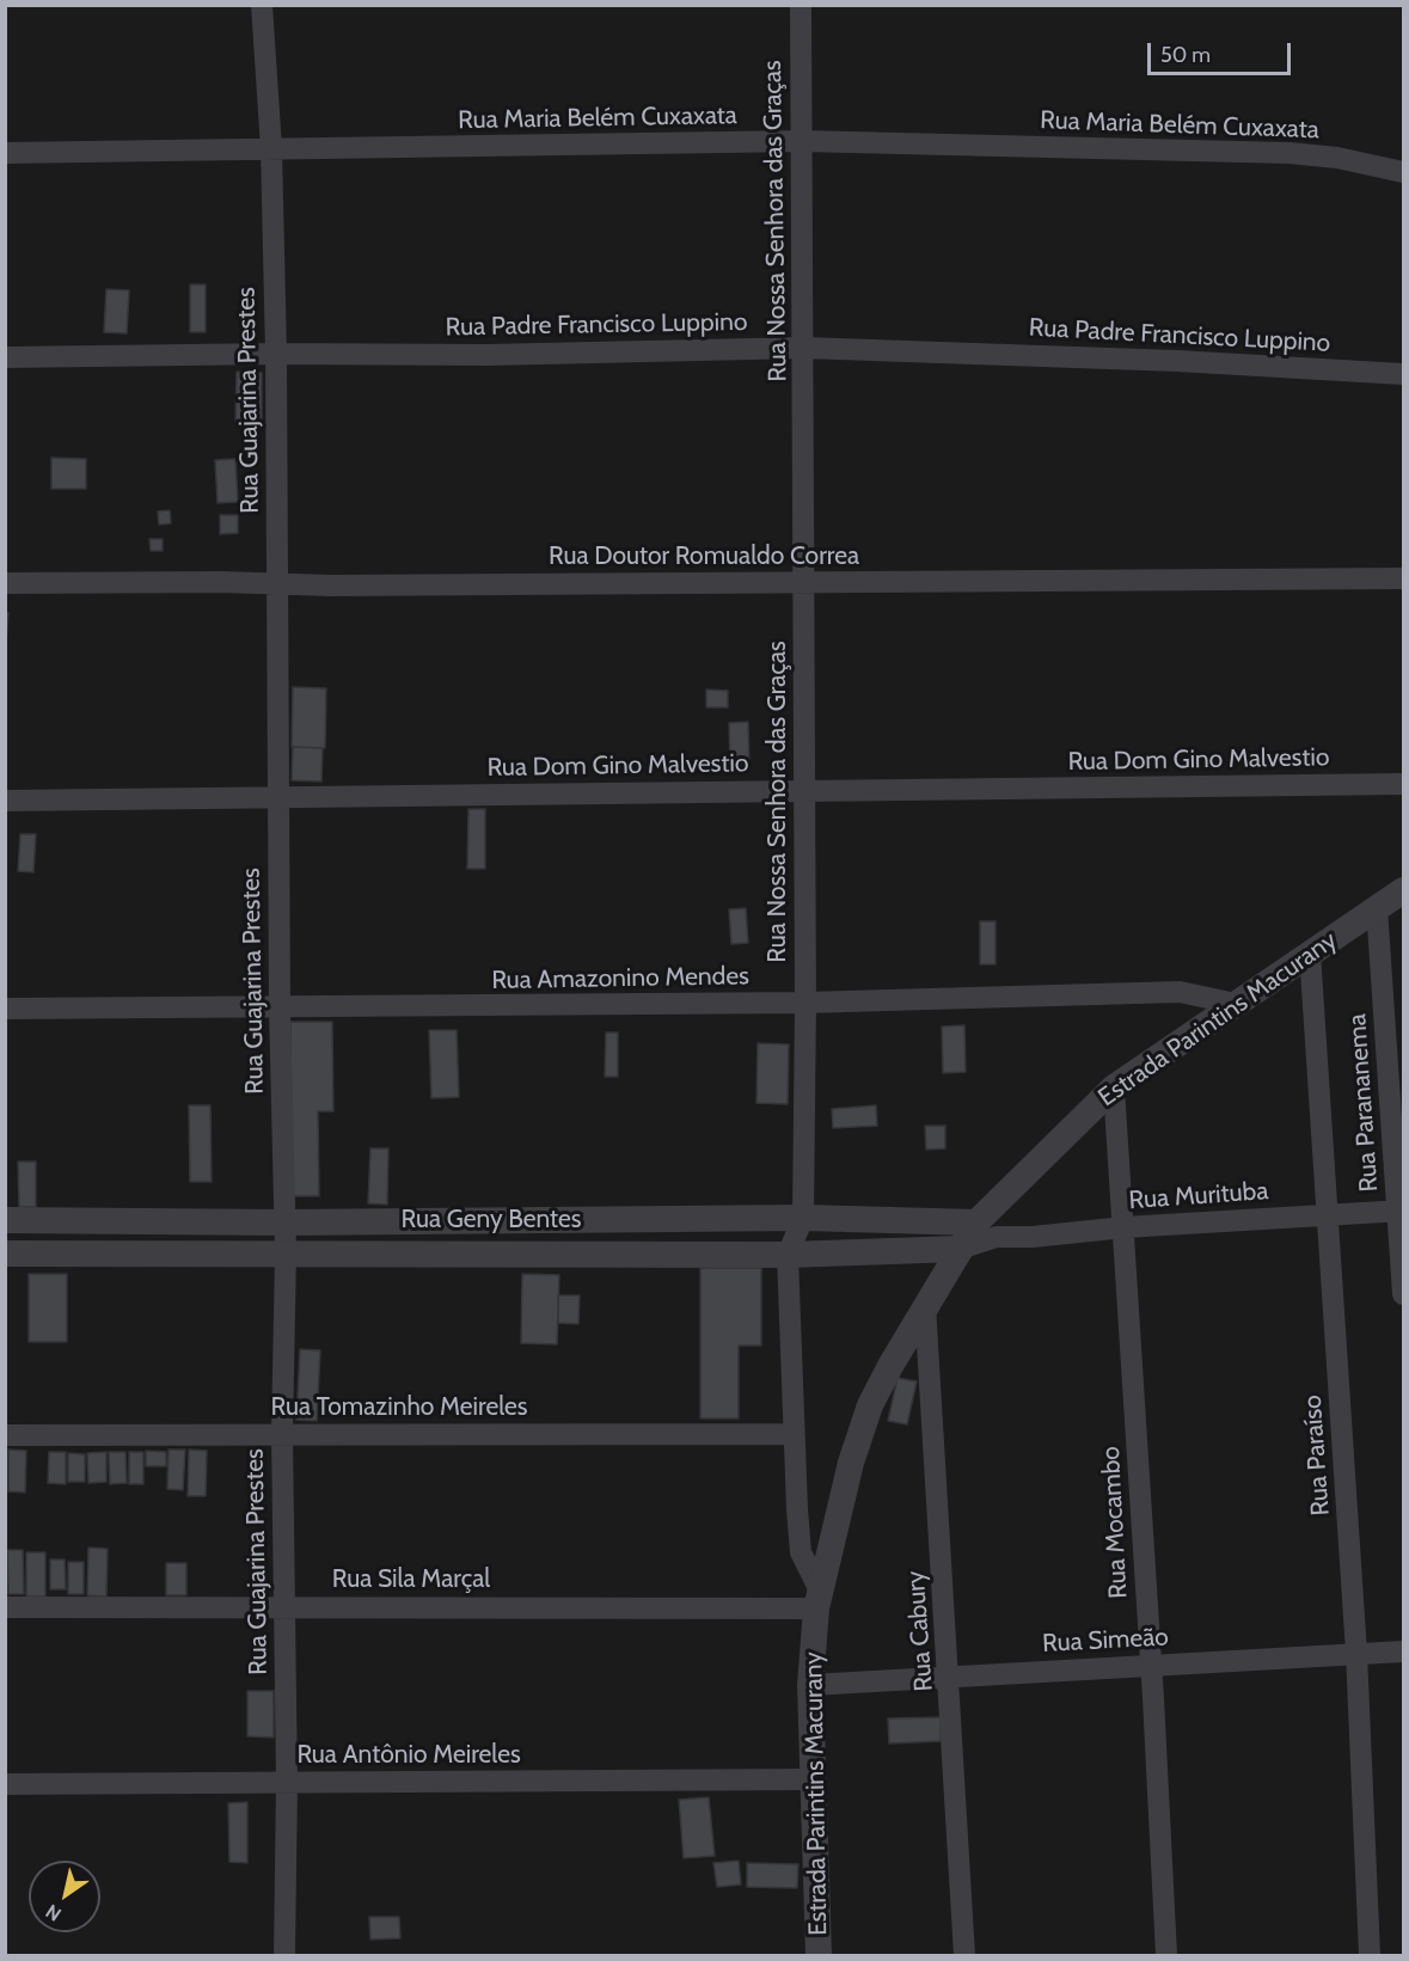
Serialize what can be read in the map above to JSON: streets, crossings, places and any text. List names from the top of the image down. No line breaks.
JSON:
{"streets":{"street":["Rua Maria Belém Cuxaxata","Rua Nossa Senhora das Graças","Rua Padre Francisco Luppino","Rua Guajarina Prestes","Rua Doutor Romualdo Correa","Rua Dom Gino Malvestio","Rua Amazonino Mendes","Estrada Parintins Macurany","Rua Parananema","Rua Murituba","Rua Geny Bentes","Rua Tomazinho Meireles","Rua Paraíso","Rua Mocambo","Rua Sila Marçal","Rua Cabury","Rua Simeão","Rua Antônio Meireles"]},"crossings":[["Rua Maria Belém Cuxaxata","Rua Nossa Senhora das Graças"],["Rua Maria Belém Cuxaxata","Rua Guajarina Prestes"],["Rua Nossa Senhora das Graças","Rua Padre Francisco Luppino"],["Rua Nossa Senhora das Graças","Rua Doutor Romualdo Correa"],["Rua Nossa Senhora das Graças","Rua Dom Gino Malvestio"],["Rua Nossa Senhora das Graças","Rua Amazonino Mendes"],["Rua Nossa Senhora das Graças","Estrada Parintins Macurany"],["Rua Nossa Senhora das Graças","Rua Geny Bentes"],["Rua Nossa Senhora das Graças","Rua Tomazinho Meireles"],["Rua Nossa Senhora das Graças","Rua Sila Marçal"],["Rua Padre Francisco Luppino","Rua Guajarina Prestes"],["Rua Guajarina Prestes","Rua Doutor Romualdo Correa"],["Rua Guajarina Prestes","Rua Dom Gino Malvestio"],["Rua Guajarina Prestes","Rua Amazonino Mendes"],["Rua Guajarina Prestes","Rua Geny Bentes"],["Rua Guajarina Prestes","Rua Tomazinho Meireles"],["Rua Guajarina Prestes","Rua Sila Marçal"],["Rua Guajarina Prestes","Rua Antônio Meireles"],["Rua Amazonino Mendes","Estrada Parintins Macurany"],["Estrada Parintins Macurany","Rua Parananema"],["Estrada Parintins Macurany","Rua Murituba"],["Estrada Parintins Macurany","Rua Geny Bentes"],["Estrada Parintins Macurany","Rua Paraíso"],["Estrada Parintins Macurany","Rua Mocambo"],["Estrada Parintins Macurany","Rua Sila Marçal"],["Estrada Parintins Macurany","Rua Cabury"],["Estrada Parintins Macurany","Rua Simeão"],["Estrada Parintins Macurany","Rua Antônio Meireles"],["Rua Parananema","Rua Murituba"],["Rua Murituba","Rua Geny Bentes"],["Rua Murituba","Rua Paraíso"],["Rua Murituba","Rua Mocambo"],["Rua Paraíso","Rua Simeão"],["Rua Mocambo","Rua Simeão"],["Rua Cabury","Rua Simeão"]],"scale_bar":"50 m","north":"bottom left"}
